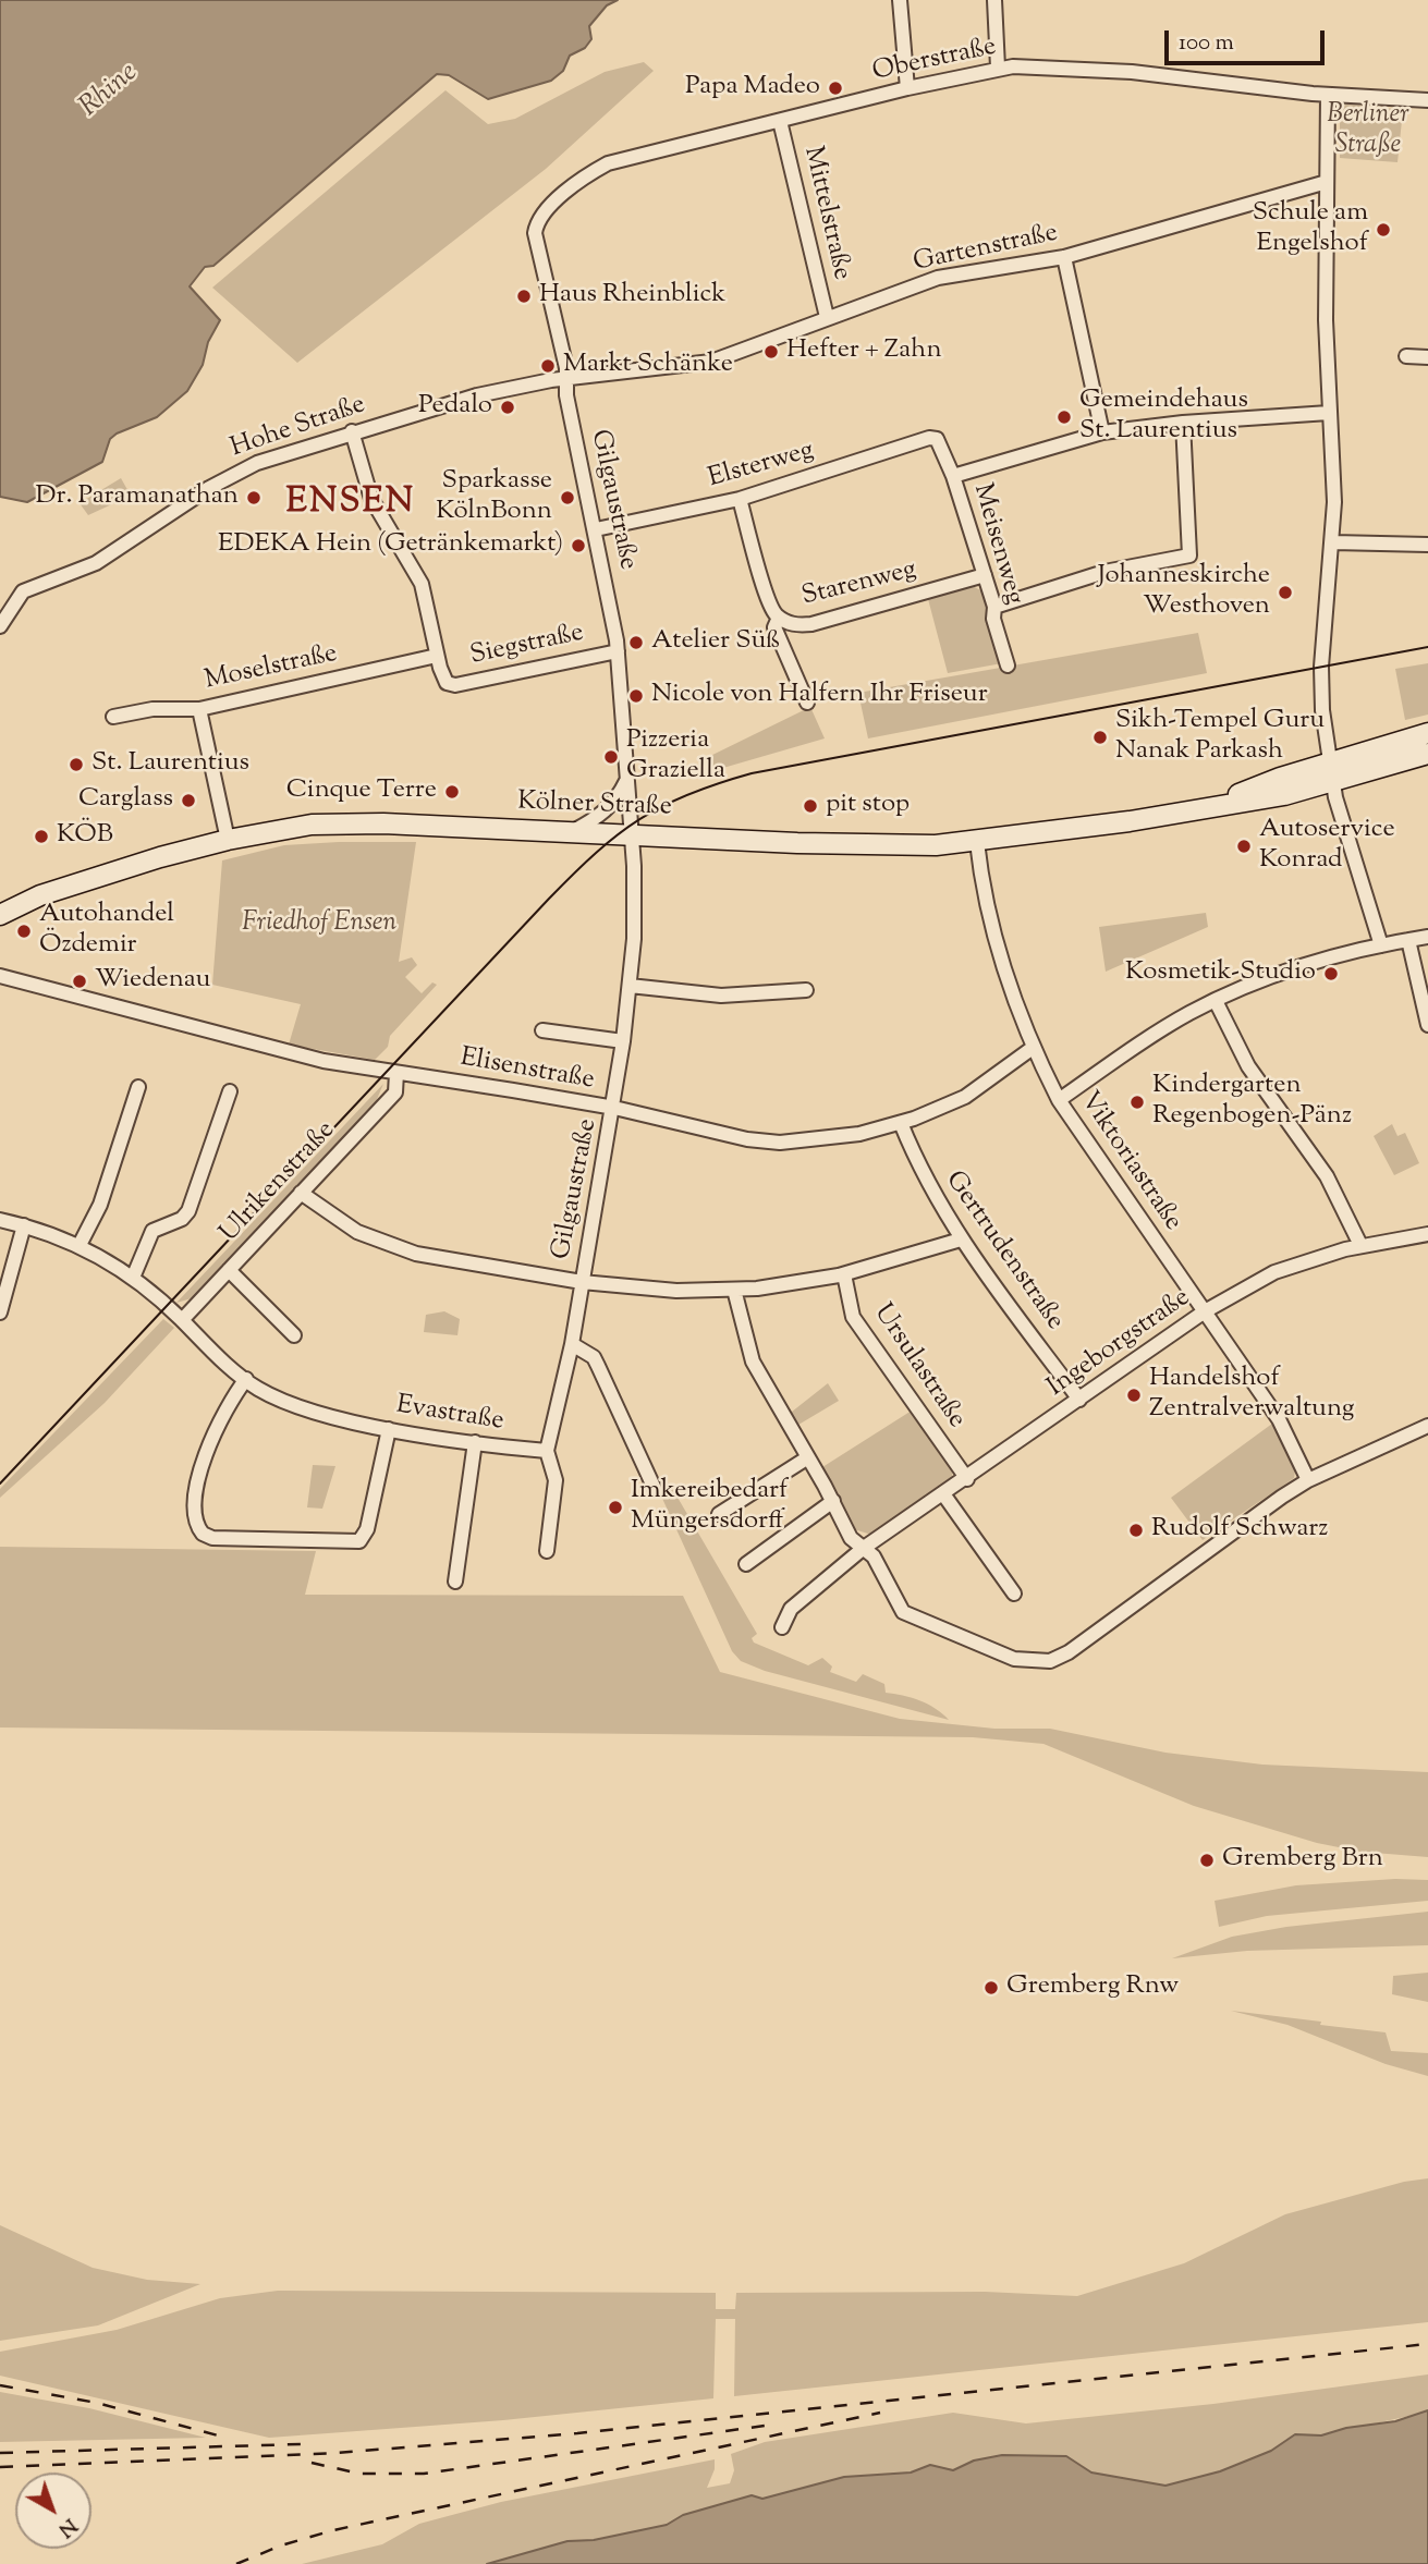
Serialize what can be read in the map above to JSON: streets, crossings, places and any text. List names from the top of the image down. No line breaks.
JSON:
{"streets":{"main road":["Kölner Straße"],"street":["Oberstraße","Mittelstraße","Gartenstraße","Hohe Straße","Elsterweg","Gilgaustraße","Meisenweg","Starenweg","Siegstraße","Moselstraße","Elisenstraße","Viktoriastraße","Ulrikenstraße","Gertrudenstraße","Ingeborgstraße","Ursulastraße","Evastraße"]},"crossings":[["Oberstraße","Mittelstraße"],["Oberstraße","Gilgaustraße"],["Mittelstraße","Gartenstraße"],["Gartenstraße","Hohe Straße"],["Gartenstraße","Gilgaustraße"],["Hohe Straße","Gilgaustraße"],["Elsterweg","Gilgaustraße"],["Elsterweg","Meisenweg"],["Elsterweg","Starenweg"],["Gilgaustraße","Siegstraße"],["Gilgaustraße","Kölner Straße"],["Gilgaustraße","Elisenstraße"],["Meisenweg","Starenweg"],["Siegstraße","Moselstraße"],["Kölner Straße","Viktoriastraße"],["Elisenstraße","Viktoriastraße"],["Elisenstraße","Ulrikenstraße"],["Elisenstraße","Gertrudenstraße"],["Viktoriastraße","Ingeborgstraße"],["Ulrikenstraße","Evastraße"],["Gertrudenstraße","Ingeborgstraße"],["Ingeborgstraße","Ursulastraße"]],"districts":["ENSEN"],"water":["Rhine"],"parks":["Berliner Straße","Friedhof Ensen"],"places":["Papa Madeo","Schule am Engelshof","Haus Rheinblick","Hefter + Zahn","Markt Schänke","Pedalo","Gemeindehaus St. Laurentius","Dr. Paramanathan","Sparkasse KölnBonn","EDEKA Hein (Getränkemarkt)","Johanneskirche Westhoven","Atelier Süß","Nicole von Halfern Ihr Friseur","Sikh-Tempel Guru Nanak Parkash","Pizzeria Graziella","St. Laurentius","Cinque Terre","Carglass","pit stop","KÖB","Autoservice Konrad","Autohandel Özdemir","Kosmetik-Studio","Wiedenau","Kindergarten Regenbogen-Pänz","Handelshof Zentralverwaltung","Imkereibedarf Müngersdorff","Rudolf Schwarz","Gremberg Brn","Gremberg Rnw"],"scale_bar":"100 m","north":"bottom right"}
